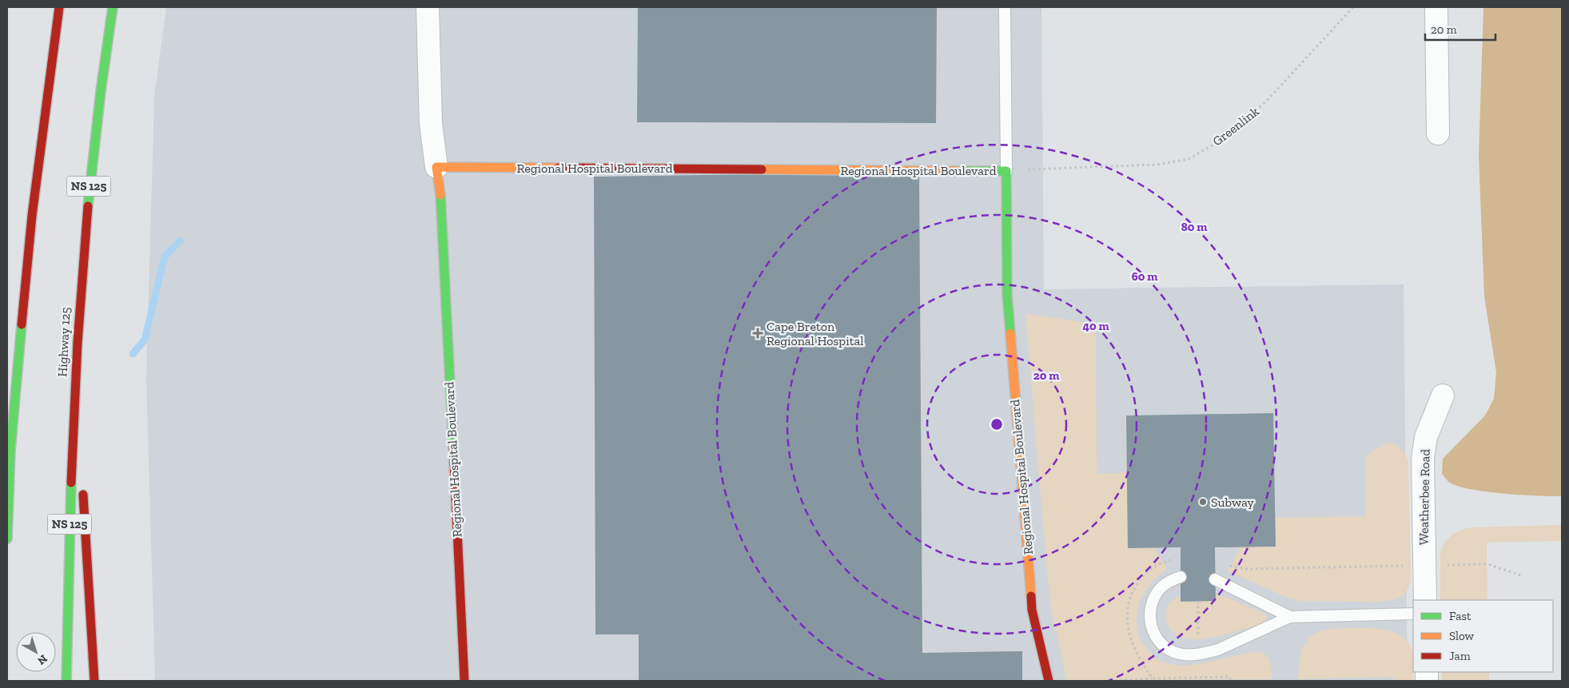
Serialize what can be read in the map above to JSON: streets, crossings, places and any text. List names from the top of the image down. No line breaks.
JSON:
{"streets":{"main road":["Regional Hospital Boulevard","NS 125","Highway 125"],"street":["Weatherbee Road"],"path":["Greenlink"]},"crossings":[["Greenlink","Regional Hospital Boulevard"]],"places":{"health":["Cape Breton Regional Hospital"],"other":["Subway"]},"legend":["Fast","Slow","Jam"],"scale_bar":"20 m","north":"bottom right","rings":["80 m","60 m","40 m","20 m"]}
